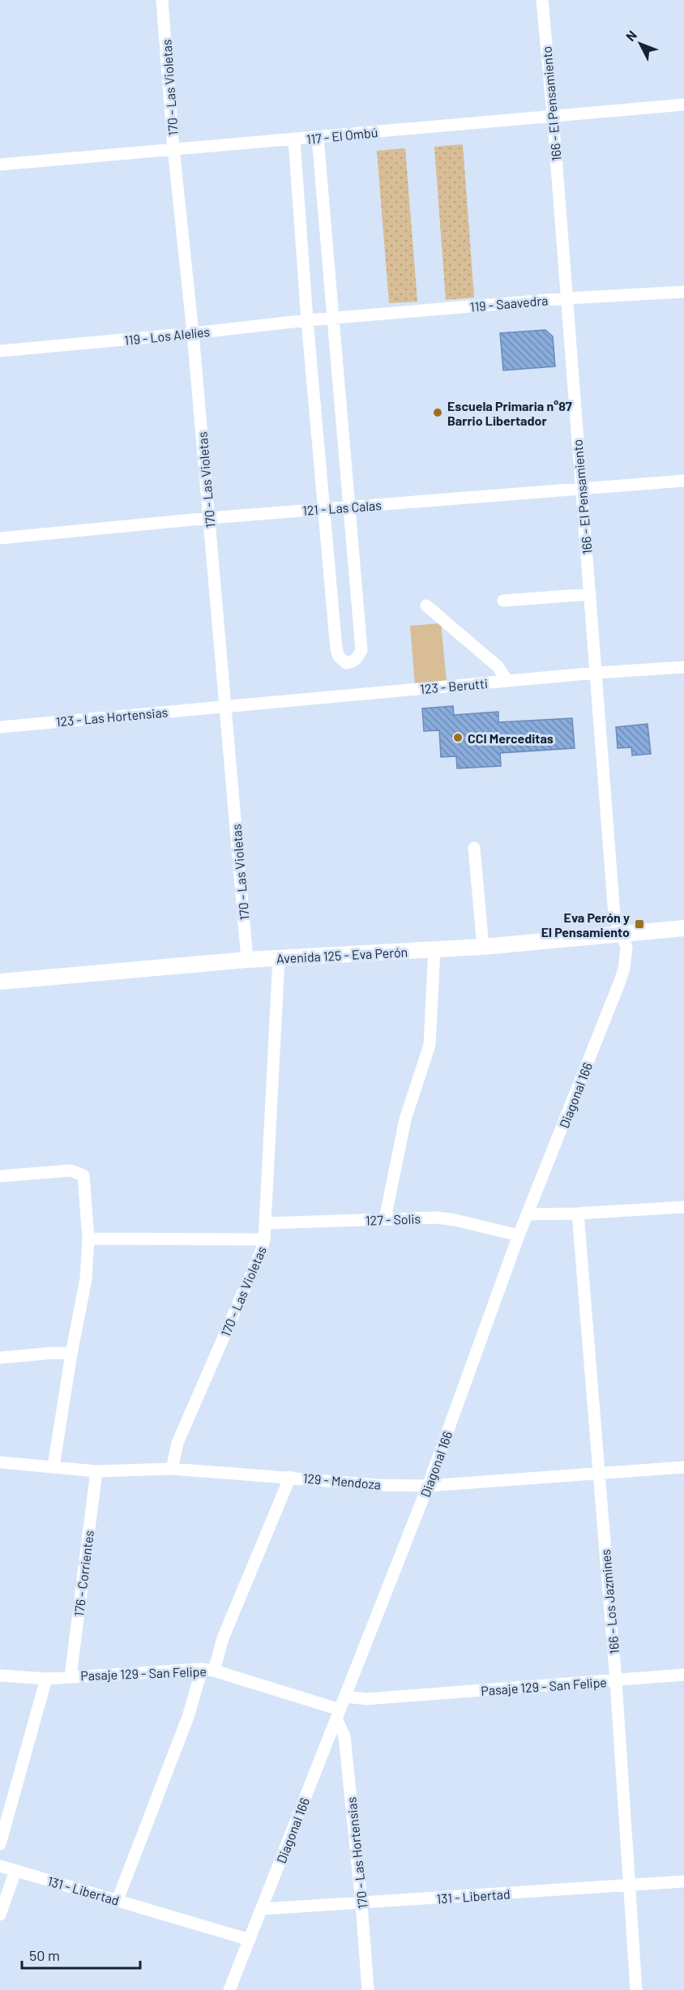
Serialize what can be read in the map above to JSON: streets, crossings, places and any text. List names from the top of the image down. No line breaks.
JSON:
{"streets":{"street":["170 - Las Violetas","166 - El Pensamiento","117 - El Ombú","119 - Saavedra","119 - Los Alelíes","121 - Las Calas","123 - Berutti","123 - Las Hortensias","Avenida 125 - Eva Perón","Diagonal 166","127 - Solis","129 - Mendoza","176 - Corrientes","166 - Los Jazmines","Pasaje 129 - San Felipe","170 - Las Hortensias","131 - Libertad"]},"crossings":[["170 - Las Violetas","117 - El Ombú"],["170 - Las Violetas","119 - Los Alelíes"],["170 - Las Violetas","121 - Las Calas"],["170 - Las Violetas","123 - Berutti"],["170 - Las Violetas","123 - Las Hortensias"],["170 - Las Violetas","Avenida 125 - Eva Perón"],["170 - Las Violetas","127 - Solis"],["170 - Las Violetas","129 - Mendoza"],["166 - El Pensamiento","117 - El Ombú"],["166 - El Pensamiento","119 - Saavedra"],["166 - El Pensamiento","121 - Las Calas"],["166 - El Pensamiento","123 - Berutti"],["166 - El Pensamiento","Avenida 125 - Eva Perón"],["166 - El Pensamiento","Diagonal 166"],["119 - Saavedra","119 - Los Alelíes"],["123 - Berutti","123 - Las Hortensias"],["Avenida 125 - Eva Perón","Diagonal 166"],["Diagonal 166","127 - Solis"],["Diagonal 166","129 - Mendoza"],["Diagonal 166","Pasaje 129 - San Felipe"],["Diagonal 166","170 - Las Hortensias"],["Diagonal 166","131 - Libertad"],["129 - Mendoza","176 - Corrientes"],["129 - Mendoza","166 - Los Jazmines"],["176 - Corrientes","Pasaje 129 - San Felipe"],["166 - Los Jazmines","Pasaje 129 - San Felipe"],["166 - Los Jazmines","131 - Libertad"],["Pasaje 129 - San Felipe","170 - Las Hortensias"],["170 - Las Hortensias","131 - Libertad"]],"places":{"other":["Escuela Primaria n°87 Barrio Libertador","CCI Merceditas"],"transit":["Eva Perón y El Pensamiento"]},"scale_bar":"50 m","north":"top left"}
